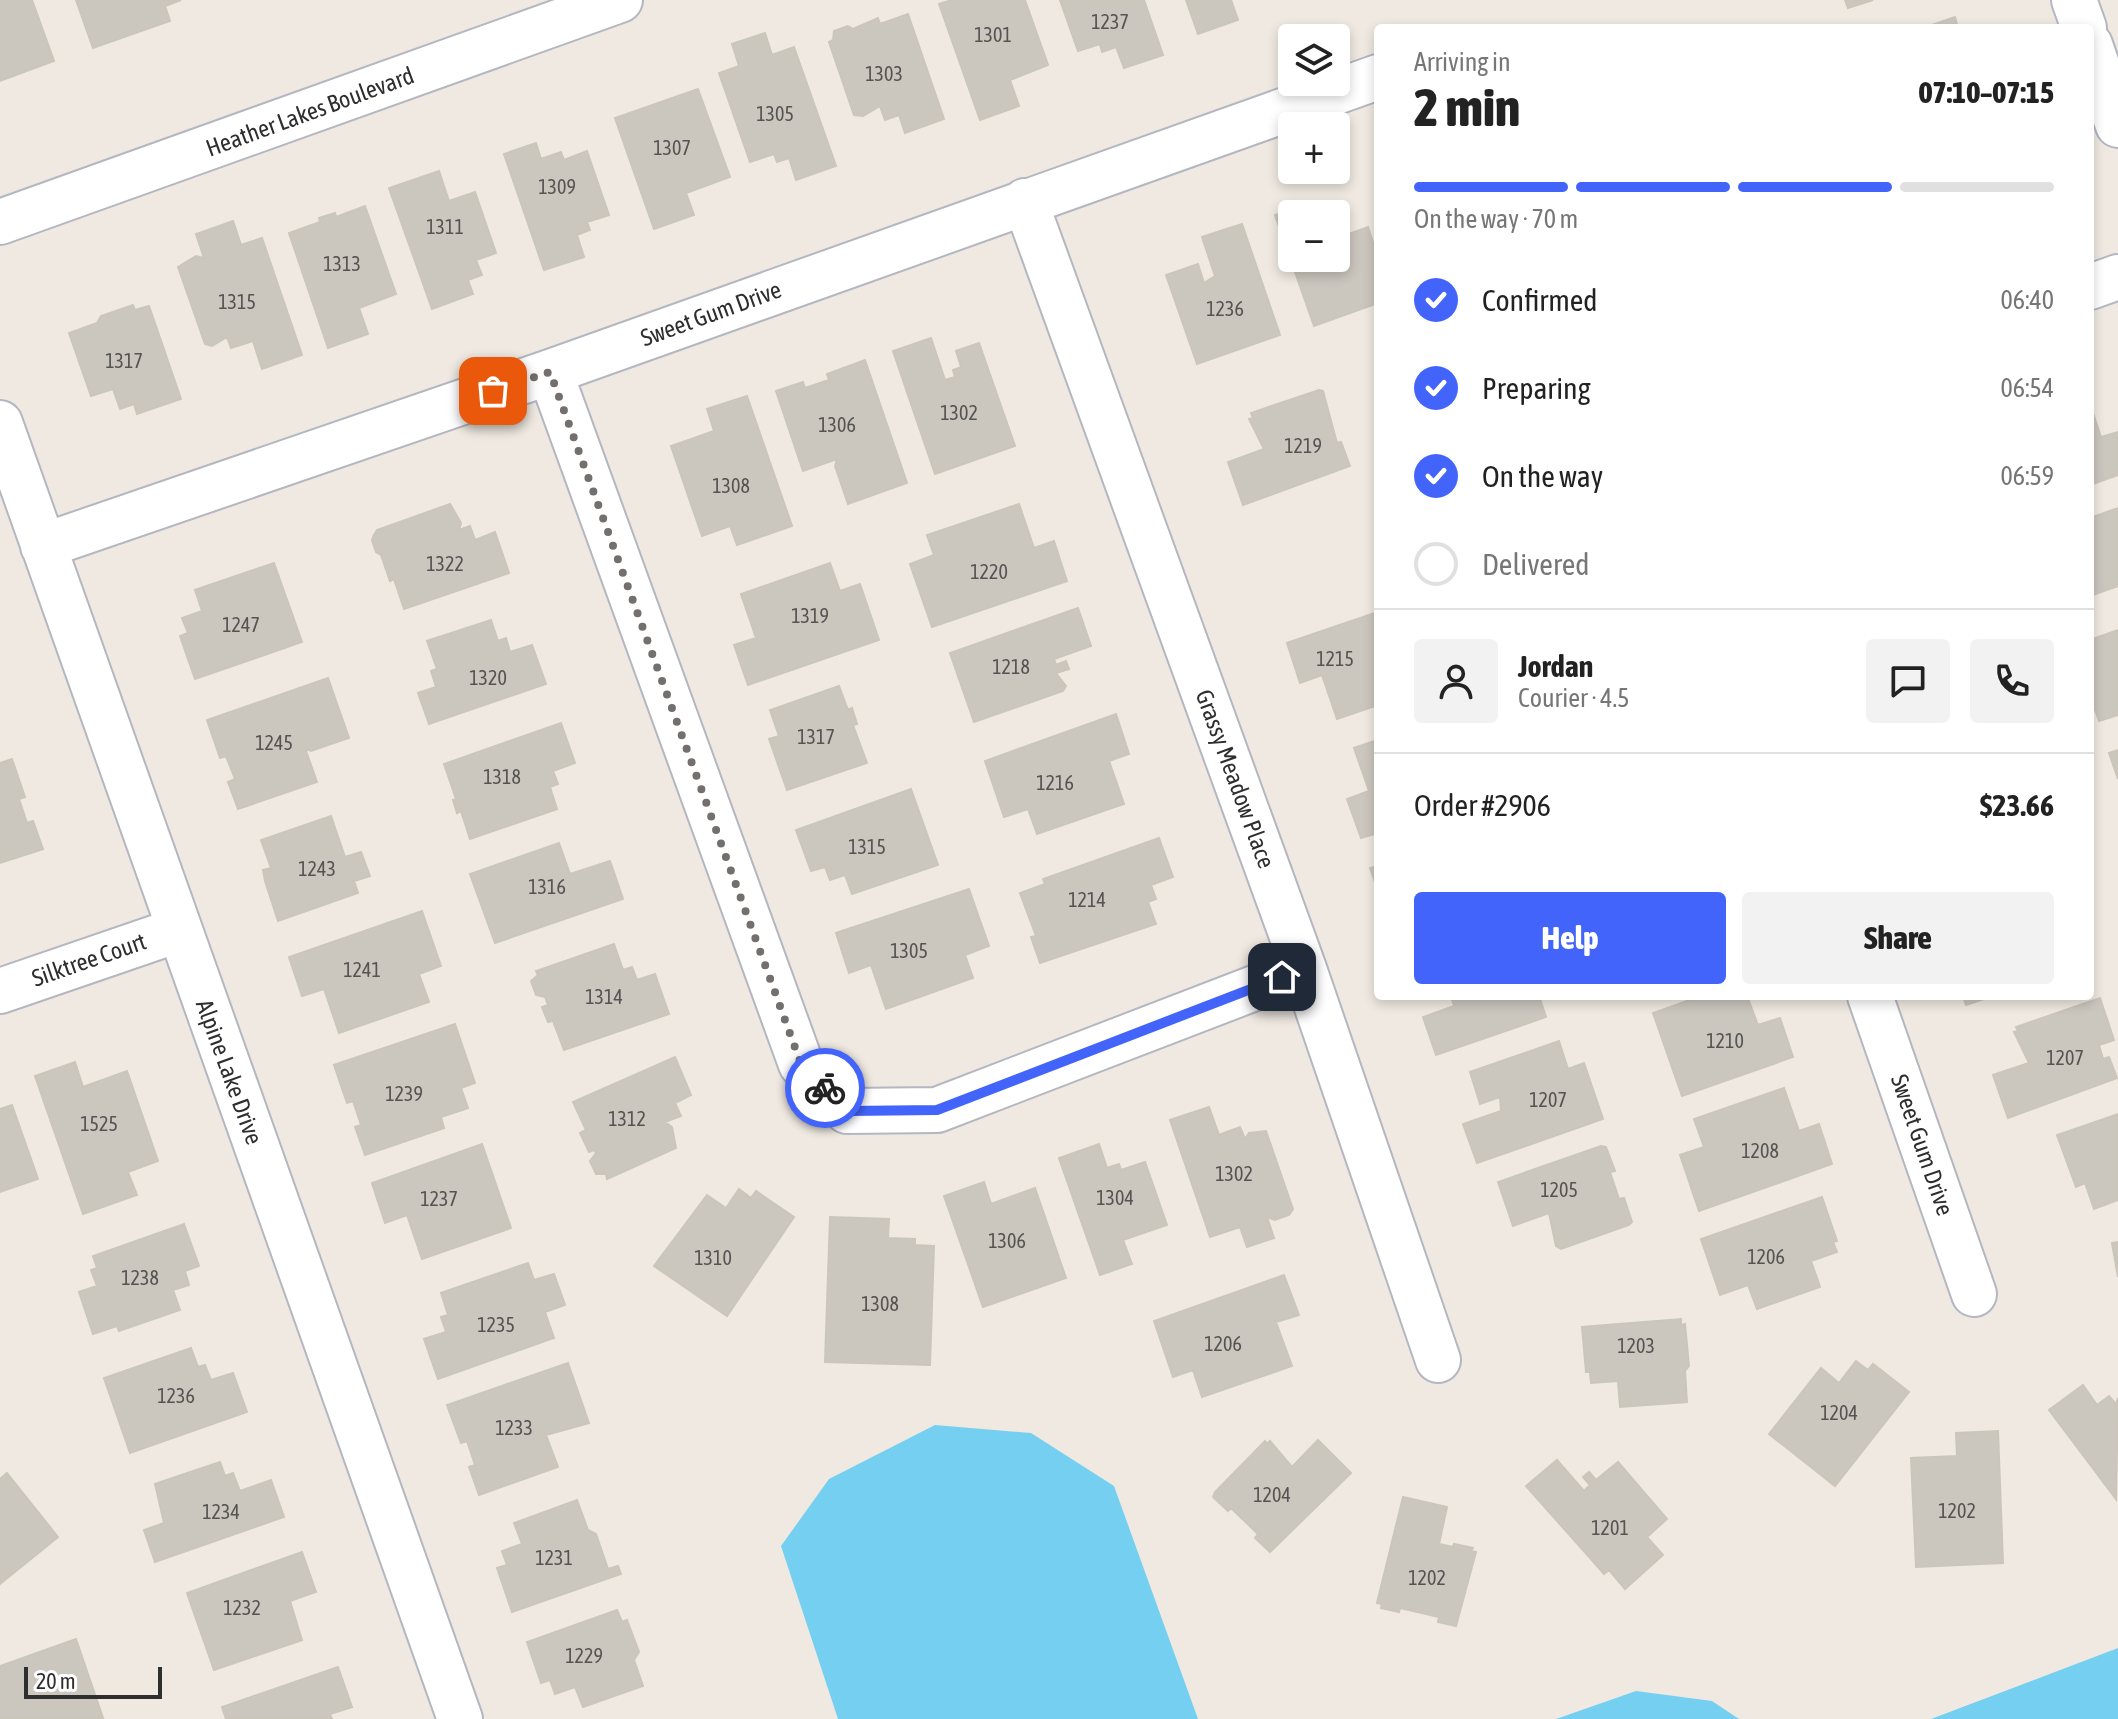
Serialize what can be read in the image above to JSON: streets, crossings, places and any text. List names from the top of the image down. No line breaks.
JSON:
{"streets":{"street":["Heather Lakes Boulevard","Sweet Gum Drive","Grassy Meadow Place","Silktree Court","Alpine Lake Drive"]},"crossings":[["Sweet Gum Drive","Grassy Meadow Place"],["Sweet Gum Drive","Alpine Lake Drive"],["Silktree Court","Alpine Lake Drive"]],"house_numbers":["1237","1301","1303","1305","1307","1309","1311","1313","1315","1236","1317","1302","1306","1219","1308","1322","1220","1319","1247","1215","1218","1320","1317","1245","1318","1216","1315","1243","1316","1214","1305","1241","1314","1210","1207","1239","1207","1312","1525","1208","1302","1205","1304","1237","1306","1206","1310","1238","1308","1235","1206","1203","1236","1204","1233","1204","1202","1234","1201","1231","1202","1232","1229"],"scale_bar":"20 m","page":{"map_buttons":["+","−"],"heading":["2 min","Arriving in","07:10–07:15"],"panel":["Jordan","Courier · 4.5","Order #2906","$23.66"],"bar":"On the way · 70 m","list":[["Confirmed","06:40"],["Preparing","06:54"],["On the way","06:59"],"Delivered"],"buttons":["Help","Share"],"scale":"20 m"}}
